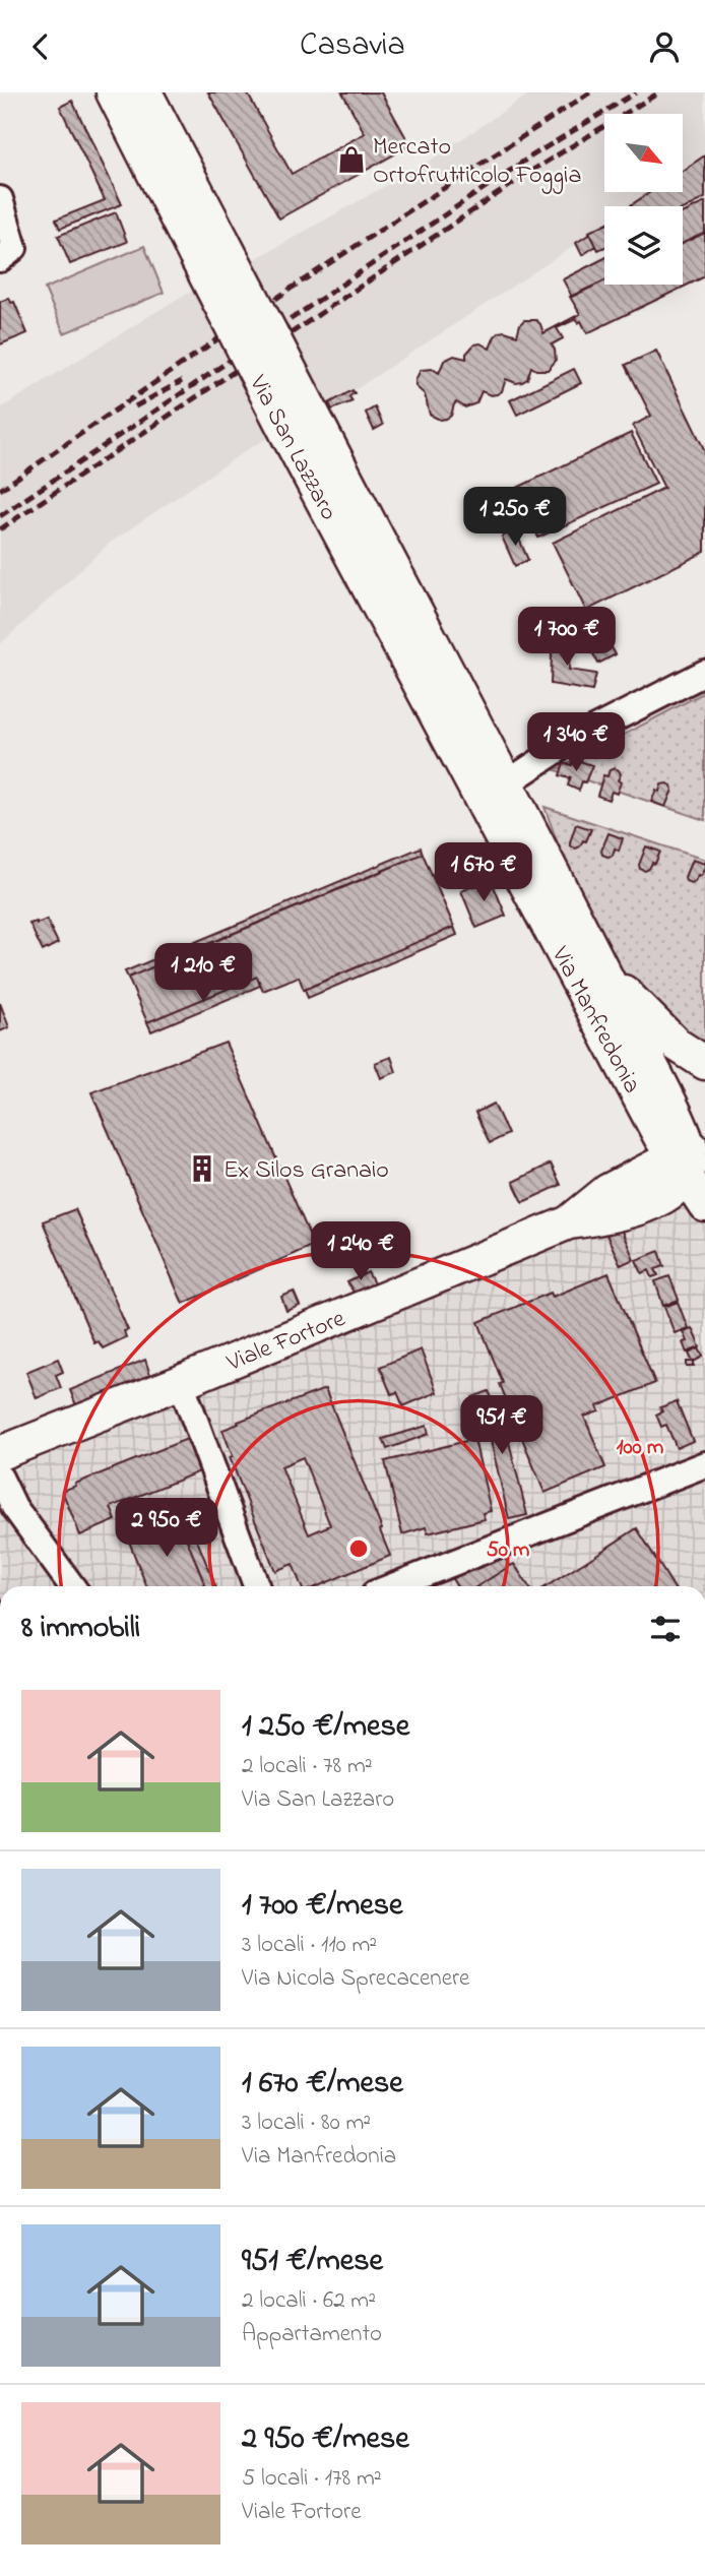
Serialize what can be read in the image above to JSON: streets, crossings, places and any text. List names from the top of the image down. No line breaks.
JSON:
{"streets":{"main road":["Via San Lazzaro","Via Manfredonia","Viale Fortore"]},"crossings":[["Via San Lazzaro","Via Manfredonia"],["Via Manfredonia","Viale Fortore"]],"places":{"shop":["Mercato Ortofrutticolo Foggia"],"building":["Ex Silos Granaio"]},"north":"bottom right","page":{"header":"Casavia","price":["1 250 €","1 700 €","1 340 €","1 670 €","1 210 €","1 240 €","951 €","2 950 €"],"heading":"8 immobili","list":[{"name":"1 250 €/mese","note":"2 locali · 78 m² · Via San Lazzaro"},{"name":"1 700 €/mese","note":"3 locali · 110 m² · Via Nicola Sprecacenere"},{"name":"1 670 €/mese","note":"3 locali · 80 m² · Via Manfredonia"},{"name":"951 €/mese","note":"2 locali · 62 m² · Appartamento"},{"name":"2 950 €/mese","note":"5 locali · 178 m² · Viale Fortore"}]},"rings":["100 m","50 m"]}
